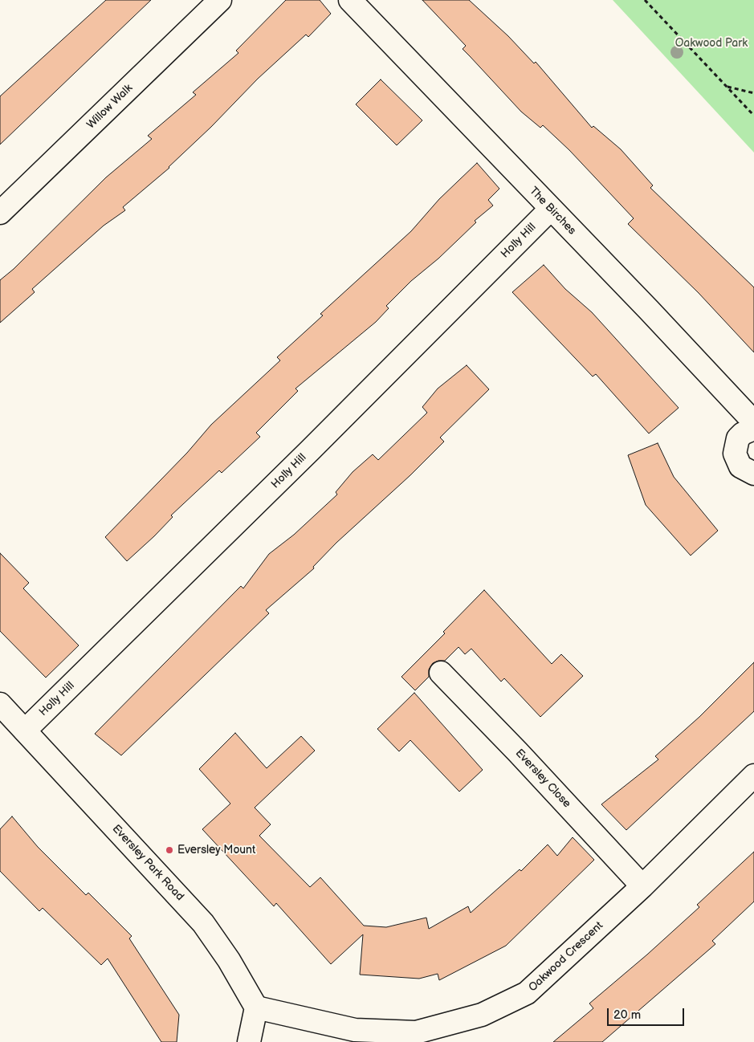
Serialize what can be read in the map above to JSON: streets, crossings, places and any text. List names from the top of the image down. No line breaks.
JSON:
{"streets":{"street":["Willow Walk","The Birches","Holly Hill","Eversley Close","Eversley Park Road","Oakwood Crescent"]},"crossings":[["The Birches","Holly Hill"],["Holly Hill","Eversley Park Road"],["Eversley Close","Oakwood Crescent"],["Eversley Park Road","Oakwood Crescent"]],"parks":["Oakwood Park"],"places":["Eversley Mount"],"scale_bar":"20 m"}
